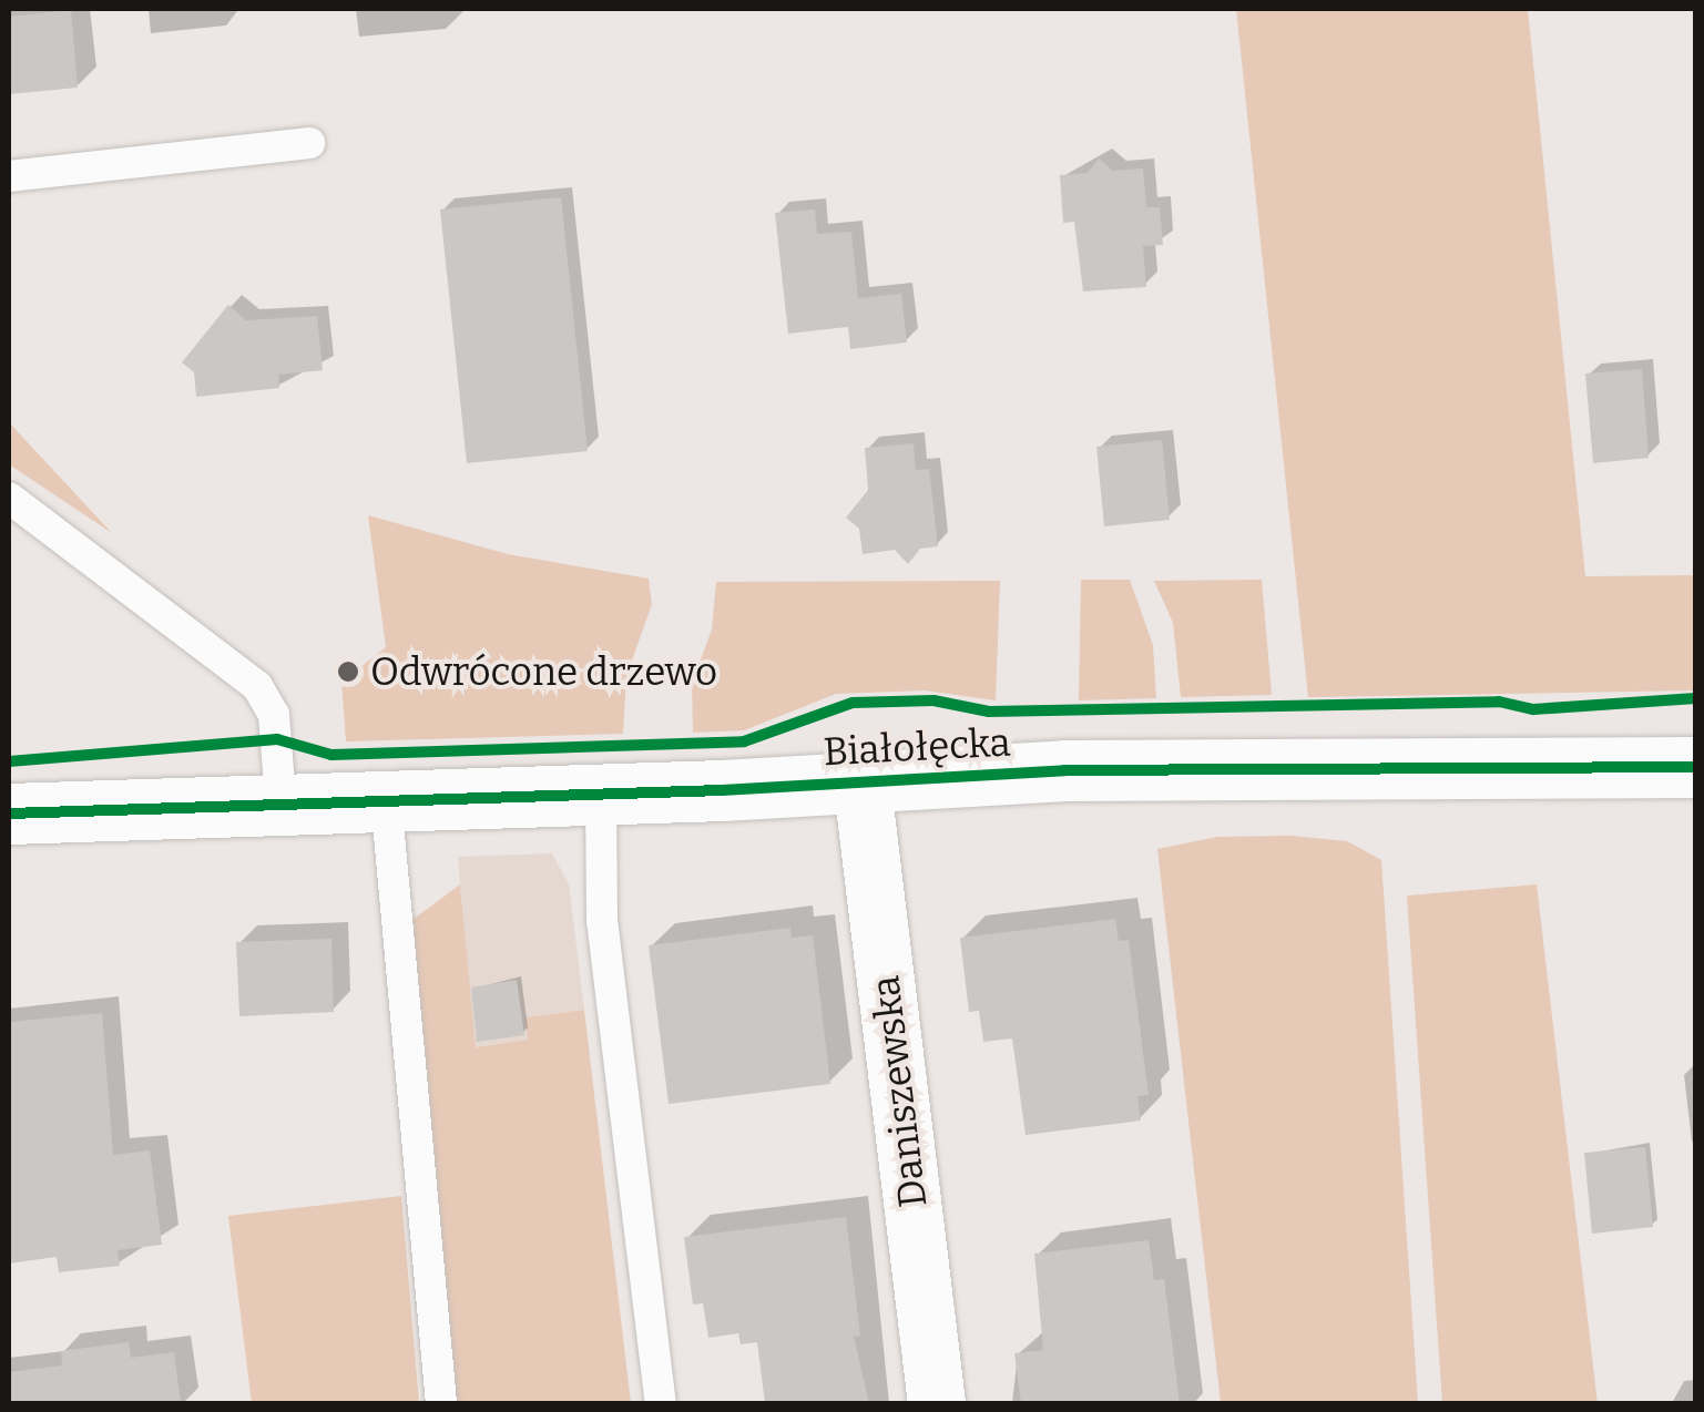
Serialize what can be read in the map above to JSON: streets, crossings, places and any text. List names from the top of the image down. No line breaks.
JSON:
{"streets":{"street":["Białołęcka","Daniszewska"]},"crossings":[["Białołęcka","Daniszewska"]],"places":["Odwrócone drzewo"]}
